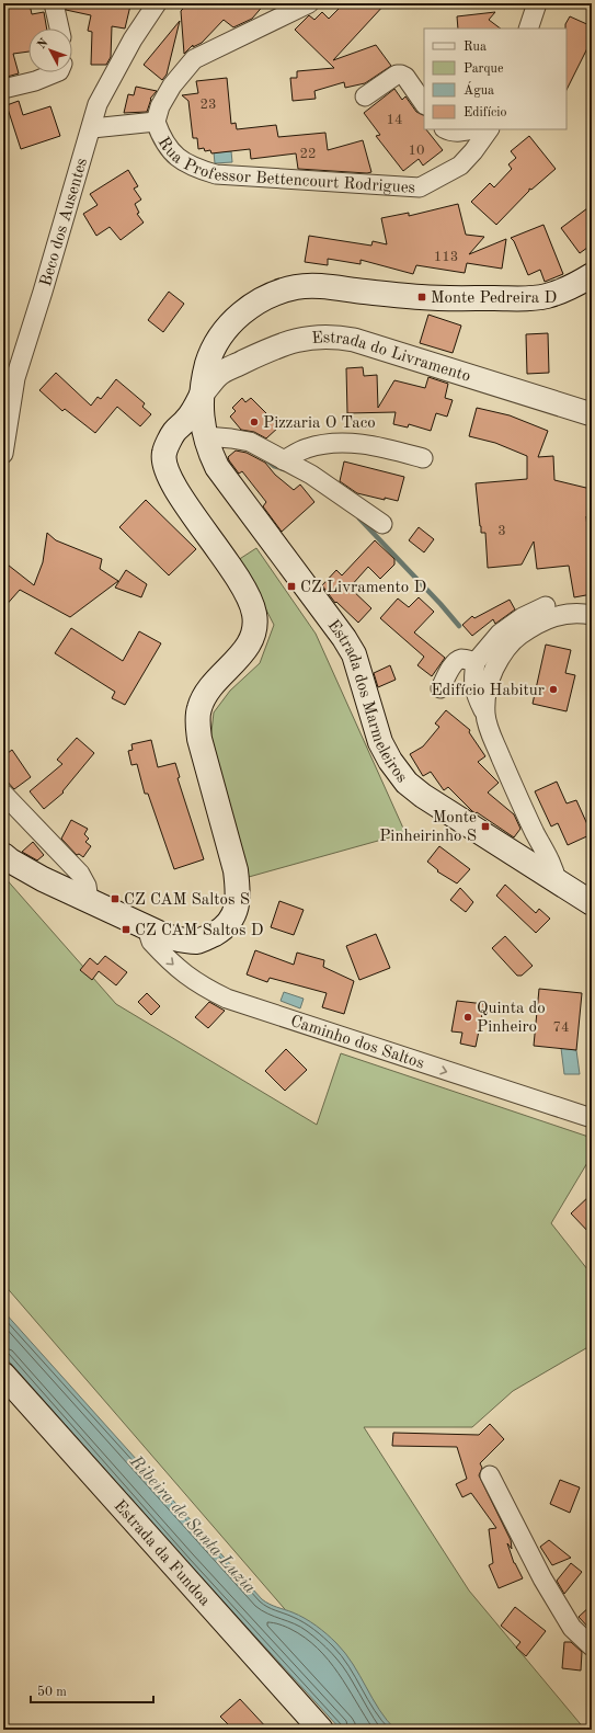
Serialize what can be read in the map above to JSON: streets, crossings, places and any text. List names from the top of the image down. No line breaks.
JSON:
{"streets":{"main road":["Estrada dos Marmeleiros","Estrada da Fundoa"],"street":["Rua Professor Bettencourt Rodrigues","Beco dos Ausentes","Estrada do Livramento","Caminho dos Saltos"]},"crossings":[["Estrada do Livramento","Estrada dos Marmeleiros"]],"one_way":["Caminho dos Saltos"],"water":["Ribeira de Santa Luzia"],"places":{"transit":["Monte Pedreira D","CZ Livramento D","Monte Pinheirinho S","CZ CAM Saltos S","CZ CAM Saltos D"],"other":["Pizzaria O Taco","Edifício Habitur","Quinta do Pinheiro"]},"house_numbers":["23","14","10","22","113","3","74"],"legend":["Rua","Parque","Água","Edifício"],"scale_bar":"50 m","north":"top left"}
